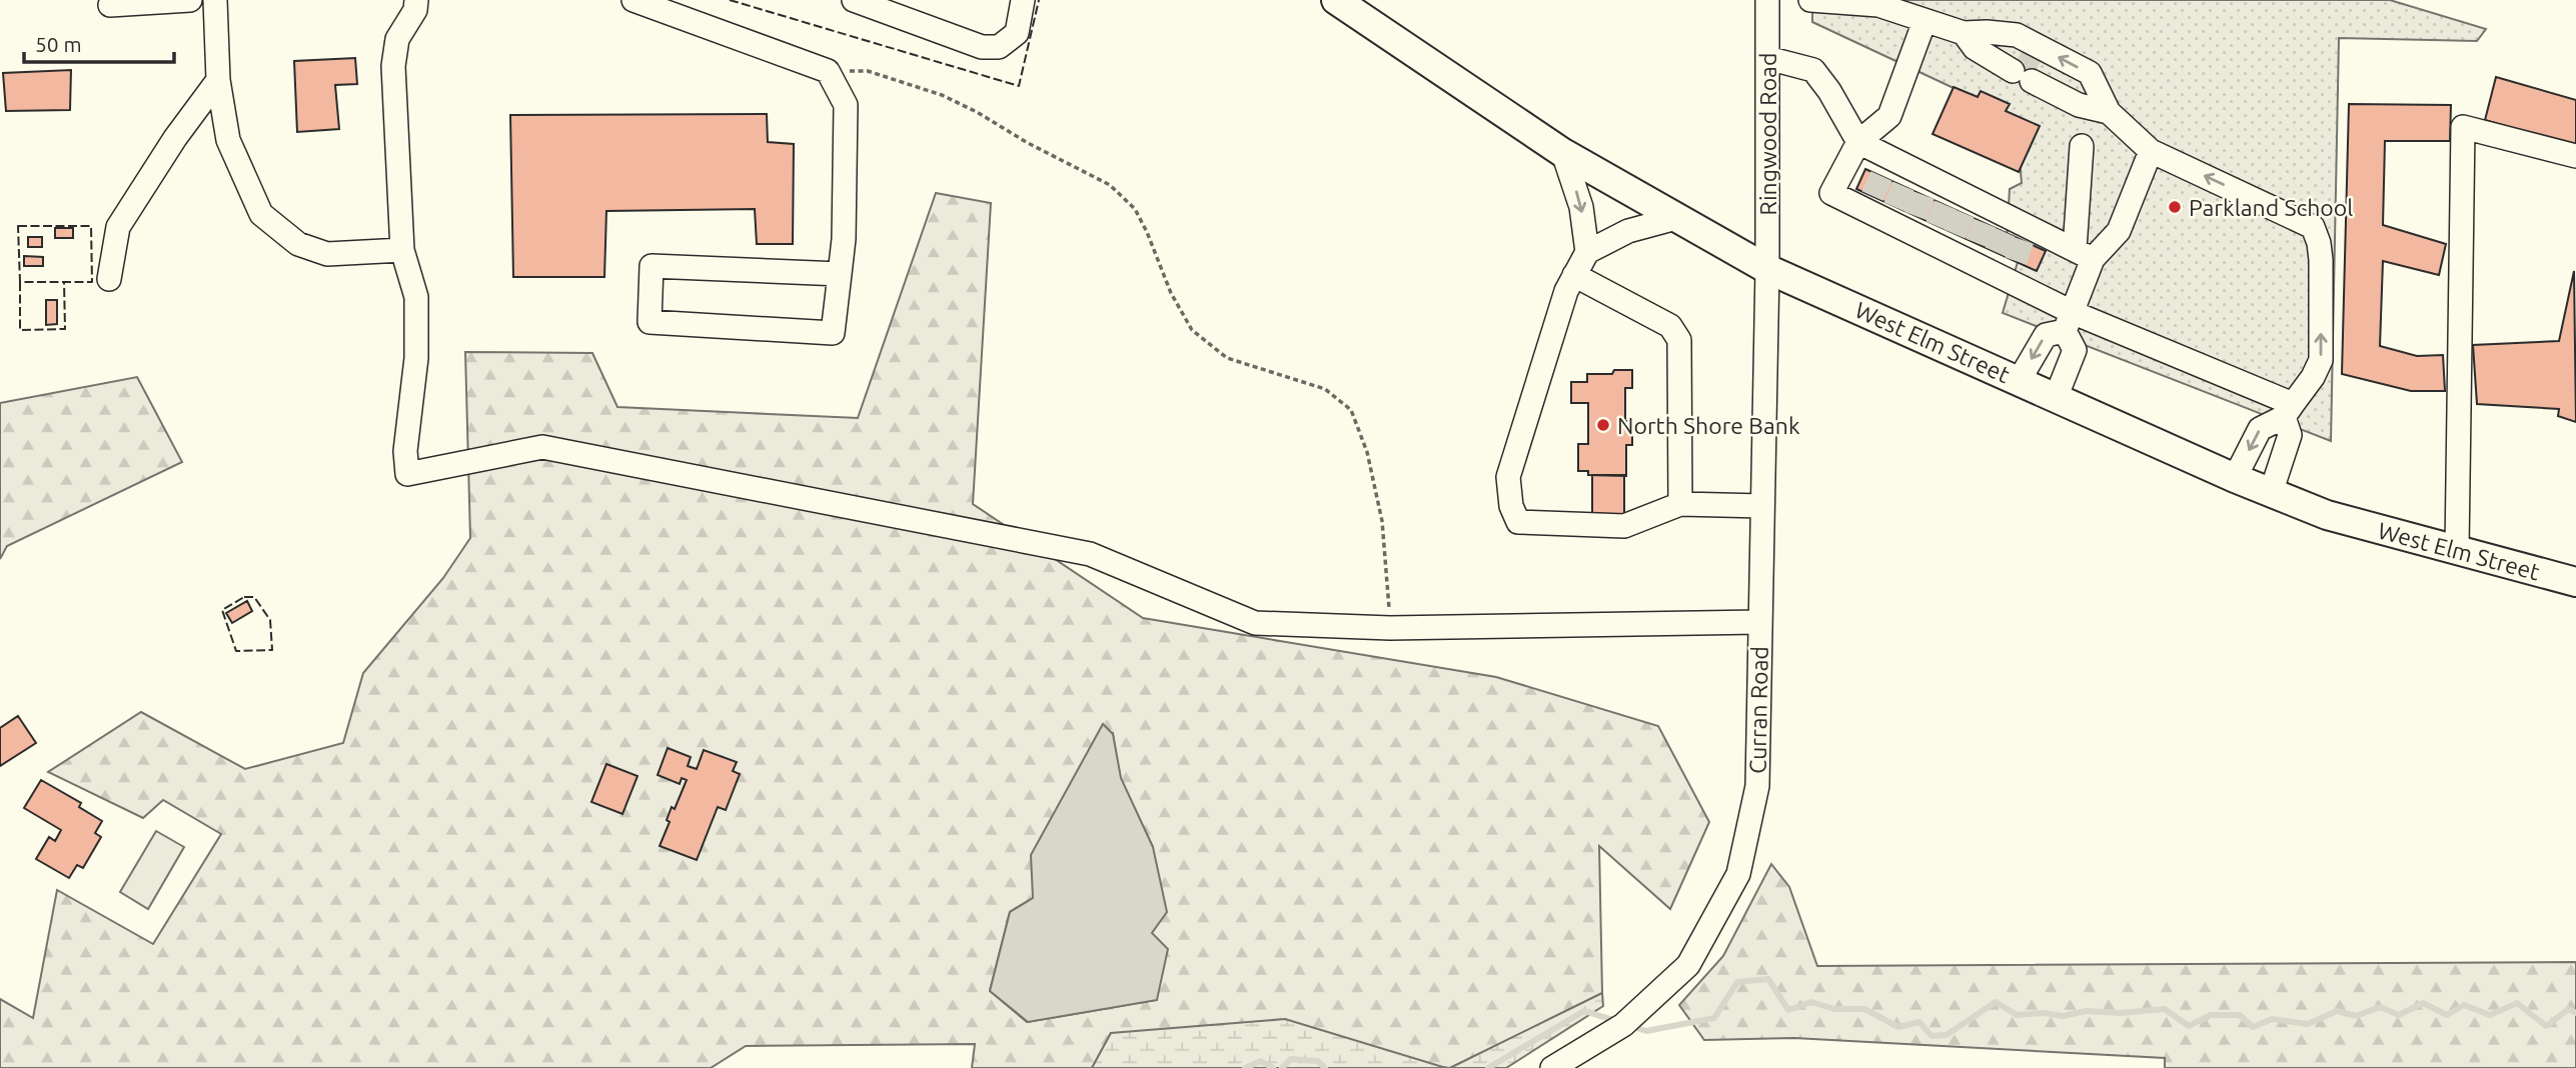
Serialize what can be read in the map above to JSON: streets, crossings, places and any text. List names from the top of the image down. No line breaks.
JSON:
{"streets":{"main road":["West Elm Street"],"street":["Ringwood Road","Curran Road"]},"crossings":[["Ringwood Road","West Elm Street"],["Ringwood Road","Curran Road"],["West Elm Street","Curran Road"]],"places":["Parkland School","North Shore Bank"],"scale_bar":"50 m"}
